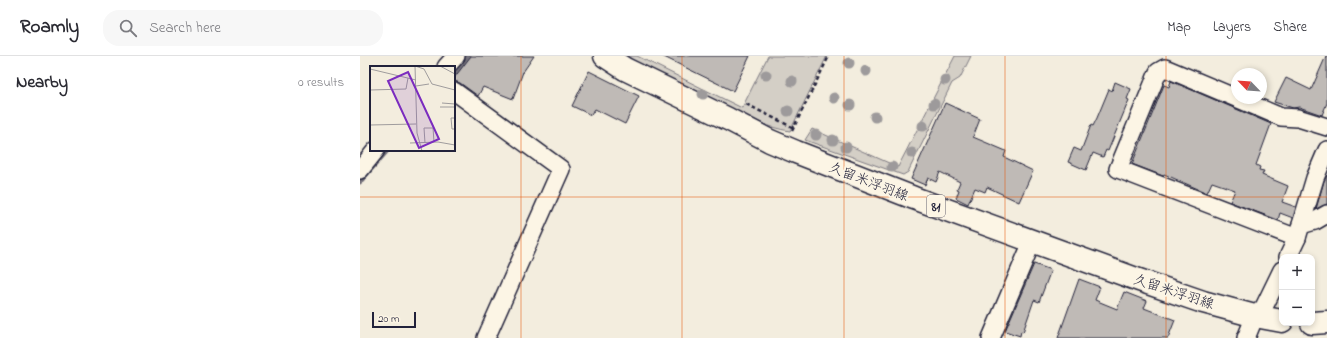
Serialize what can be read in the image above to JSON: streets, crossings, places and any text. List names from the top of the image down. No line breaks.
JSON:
{"streets":{"main road":["久留米浮羽線","81"]},"scale_bar":"20 m","north":"top left","page":{"header":"Roamly","search":"Search here","nav":["Map","Layers","Share"],"heading":["Nearby","0 results"],"map_buttons":["+","−"],"scale":"20 m"}}
